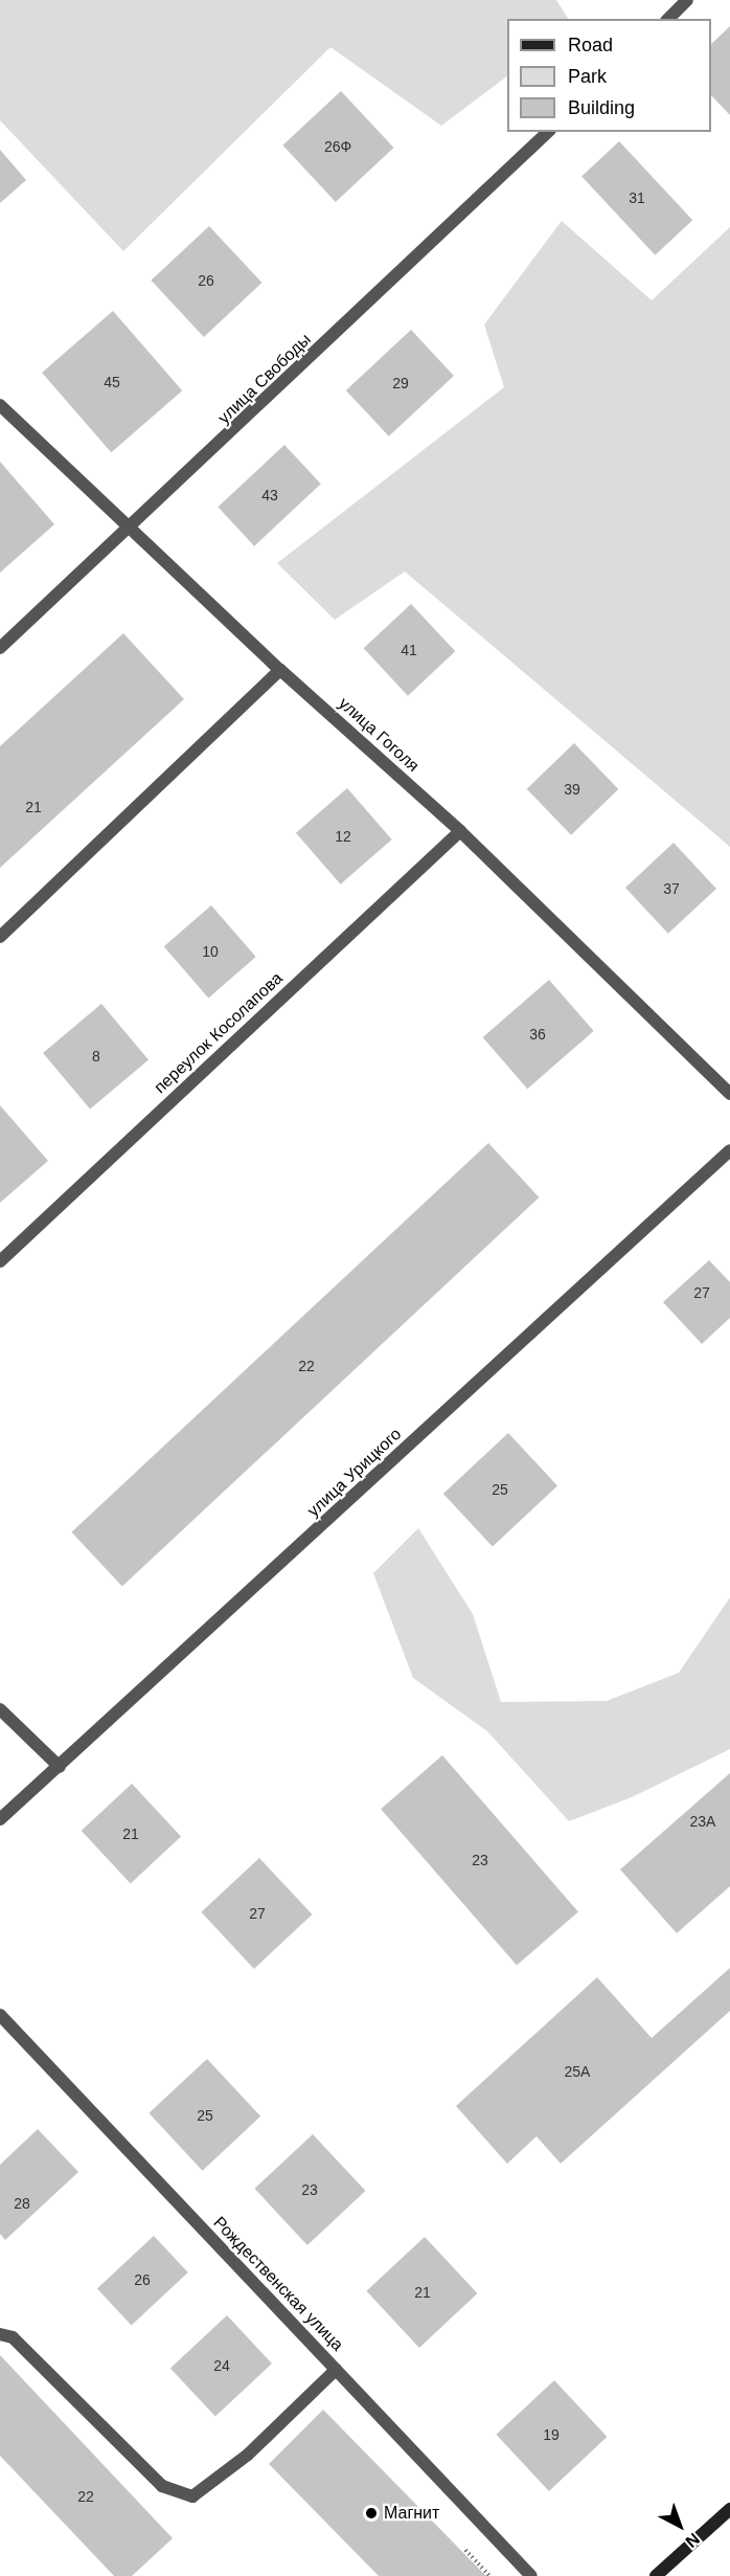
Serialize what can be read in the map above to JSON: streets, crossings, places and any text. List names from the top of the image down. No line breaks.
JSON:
{"streets":{"street":["улица Свободы","улица Гоголя","переулок Косолапова","улица Урицкого","Рождественская улица"]},"crossings":[["улица Свободы","улица Гоголя"],["улица Гоголя","переулок Косолапова"]],"places":["Магнит"],"house_numbers":["26Ф","31","26","45","29","43","41","39","21","12","37","10","36","8","27","22","25","23А","21","23","27","25А","25","23","28","26","21","24","19","22"],"legend":["Road","Park","Building"],"north":"bottom right"}
